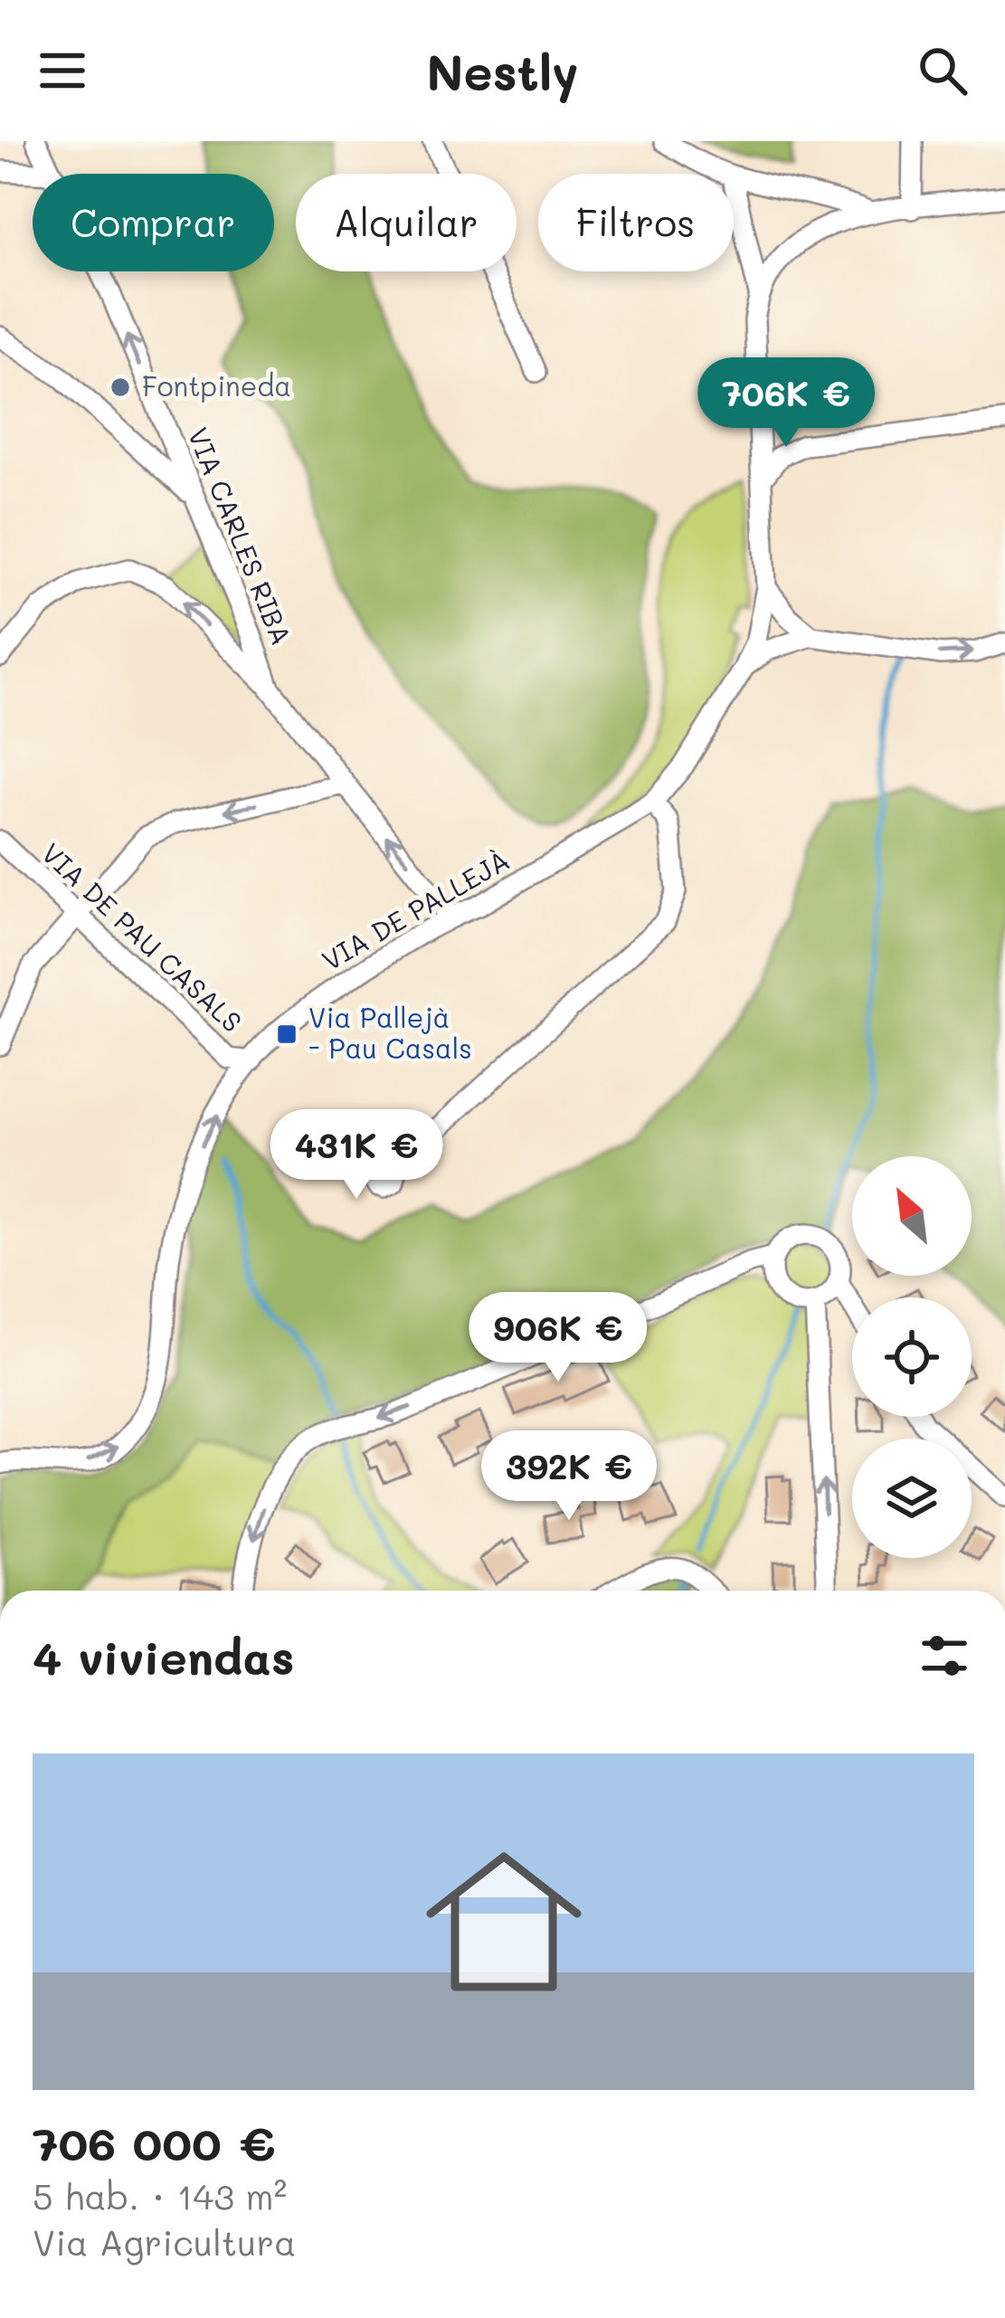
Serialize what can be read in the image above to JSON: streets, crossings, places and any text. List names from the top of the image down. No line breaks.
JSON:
{"streets":{"street":["VIA CARLES RIBA","VIA DE PALLEJÀ","VIA DE PAU CASALS"]},"crossings":[["VIA CARLES RIBA","VIA DE PALLEJÀ"],["VIA DE PALLEJÀ","VIA DE PAU CASALS"]],"places":{"other":["Fontpineda"],"transit":["Via Pallejà - Pau Casals"]},"north":"top left","page":{"header":"Nestly","chip":["Comprar","Alquilar","Filtros"],"price":["706K €","431K €","906K €","392K €"],"heading":"4 viviendas","list":[{"name":"706 000 €","note":"5 hab. · 143 m² · Via Agricultura"}]}}
